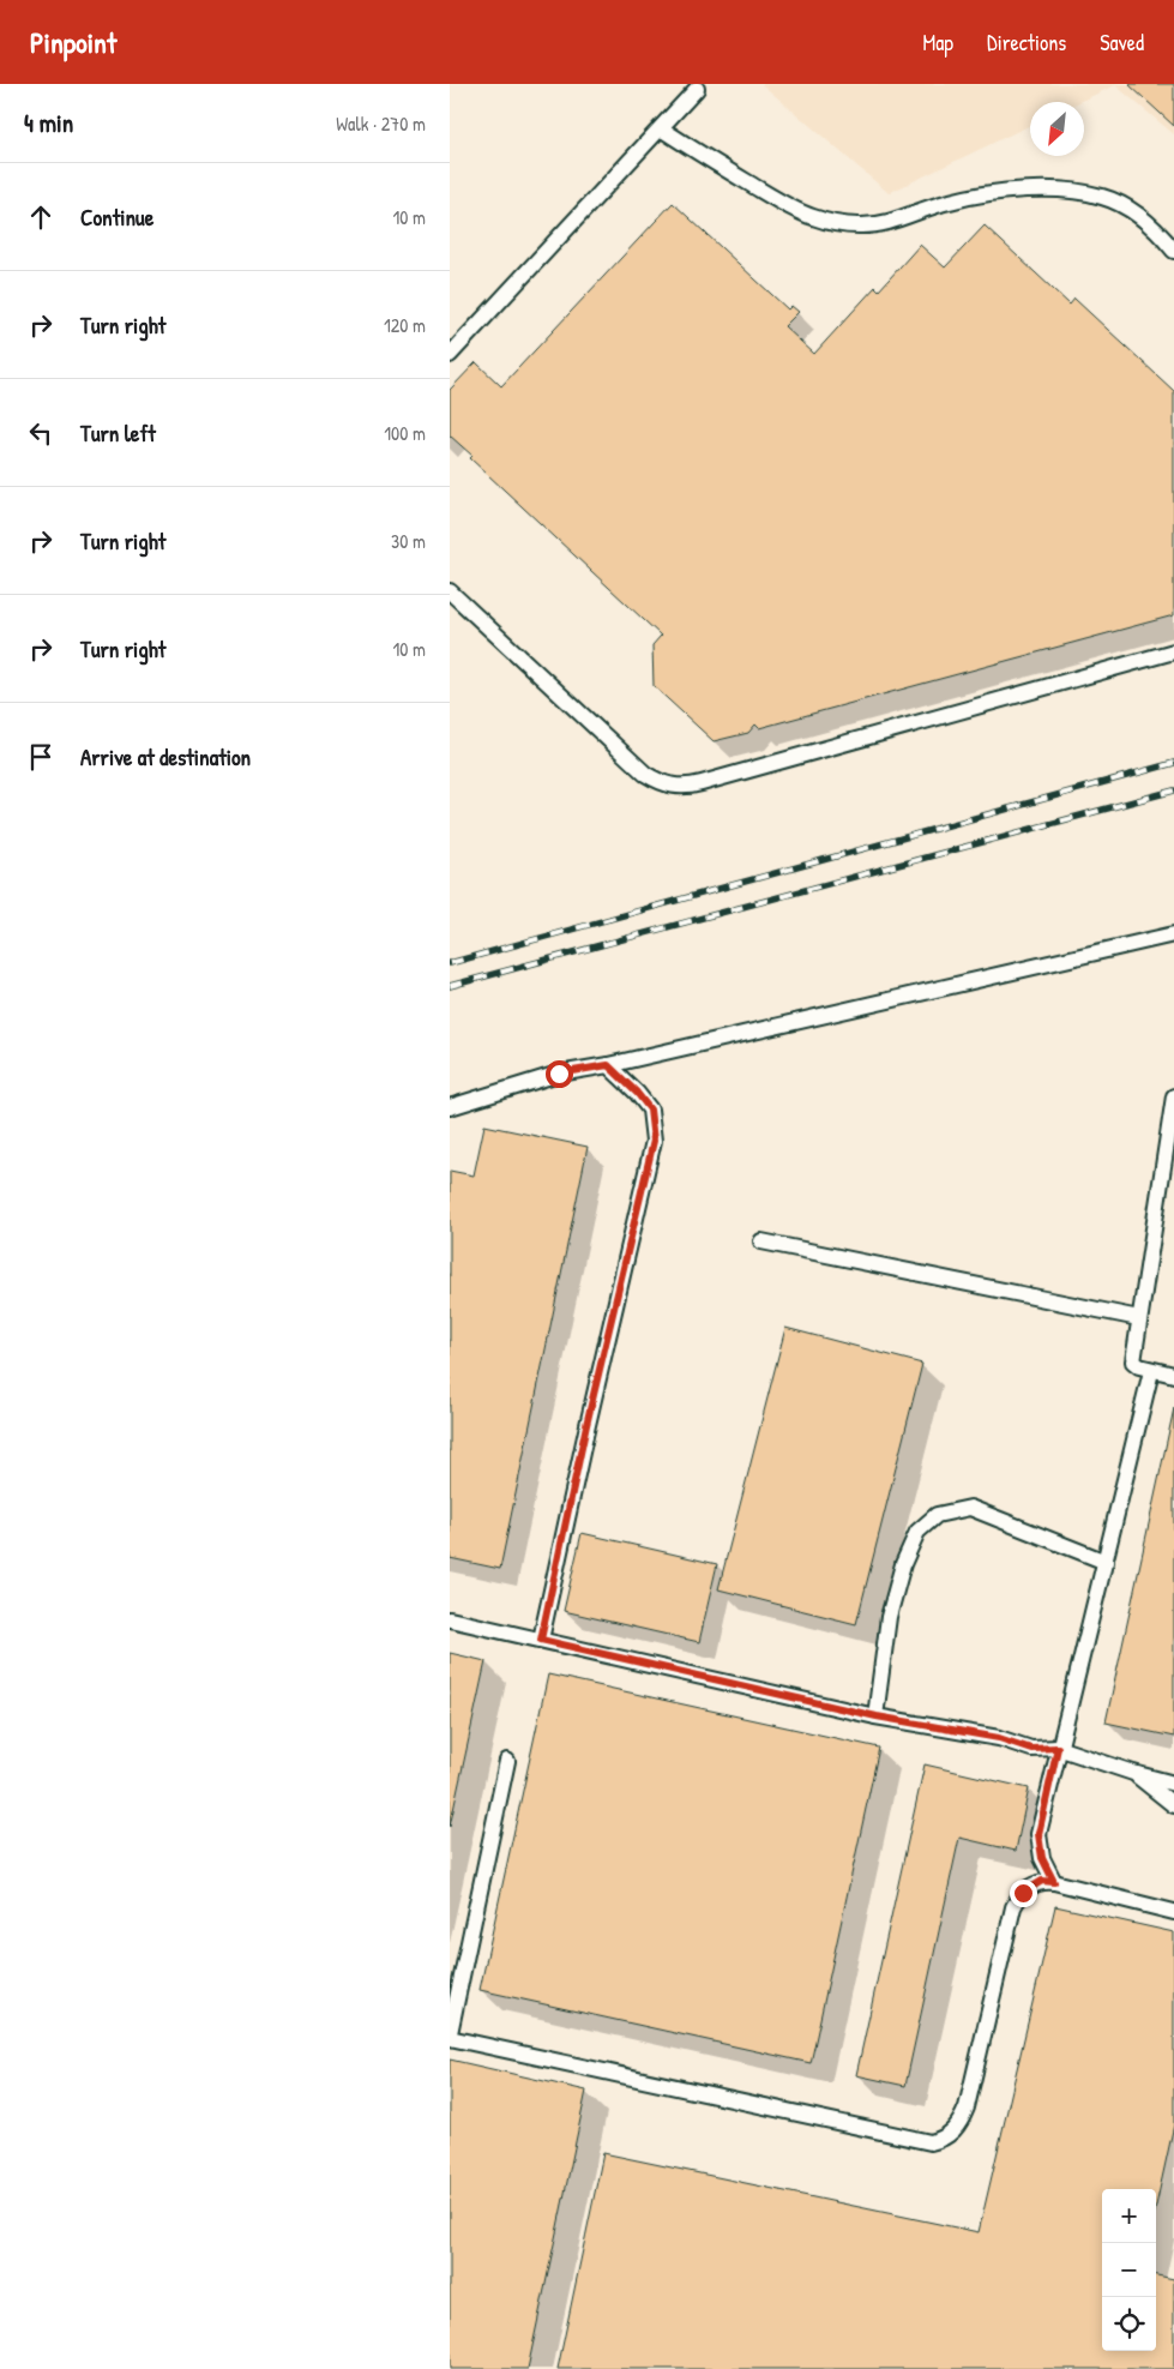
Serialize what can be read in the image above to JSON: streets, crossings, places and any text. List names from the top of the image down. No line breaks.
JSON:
{"north":"bottom left","page":{"header":"Pinpoint","nav":["Map","Directions","Saved"],"heading":["4 min","Walk · 270 m"],"list":[["Continue","10 m"],["Turn right","120 m"],["Turn left","100 m"],["Turn right","30 m"],["Turn right","10 m"],"Arrive at destination"],"map_buttons":["+","−"]}}
